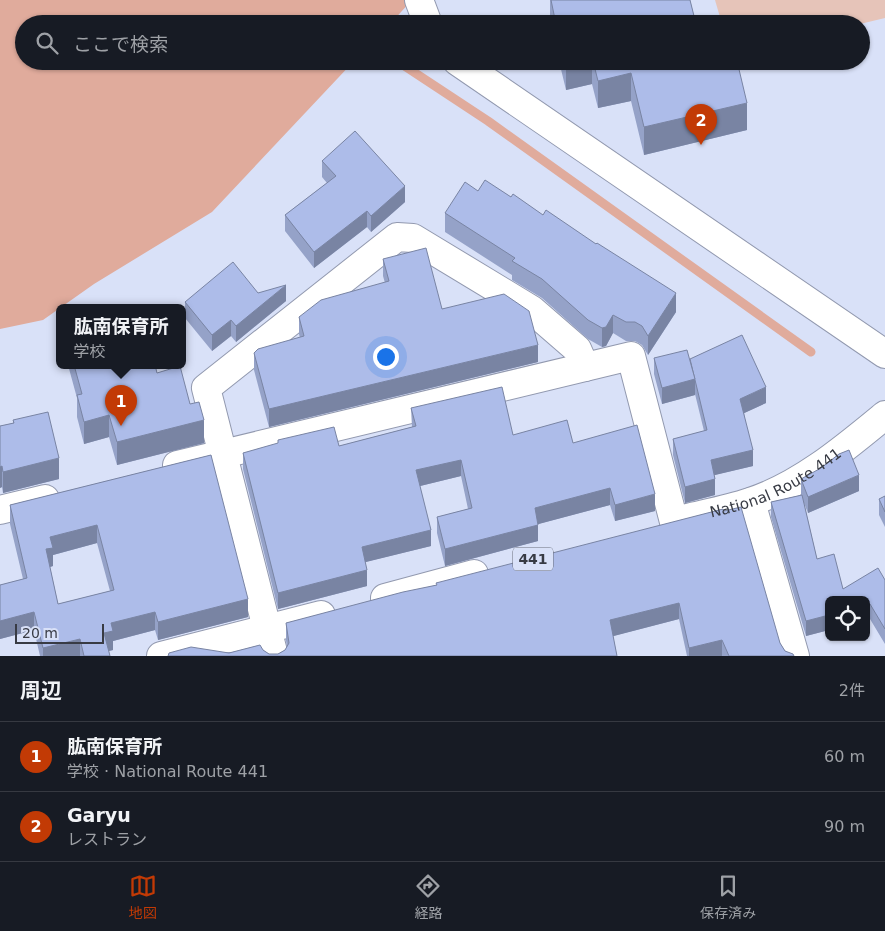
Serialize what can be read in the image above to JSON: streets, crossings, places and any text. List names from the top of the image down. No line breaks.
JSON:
{"streets":{"main road":["National Route 441","441"]},"scale_bar":"20 m","page":{"search":"ここで検索","pins":["2","1"],"popup":["肱南保育所","学校"],"scale":"20 m","heading":["周辺","2件"],"list":[{"mark":"1","name":"肱南保育所","note":"学校 · National Route 441","value":"60 m"},{"mark":"2","name":"Garyu","note":"レストラン","value":"90 m"}],"nav":["地図","経路","保存済み"]}}
